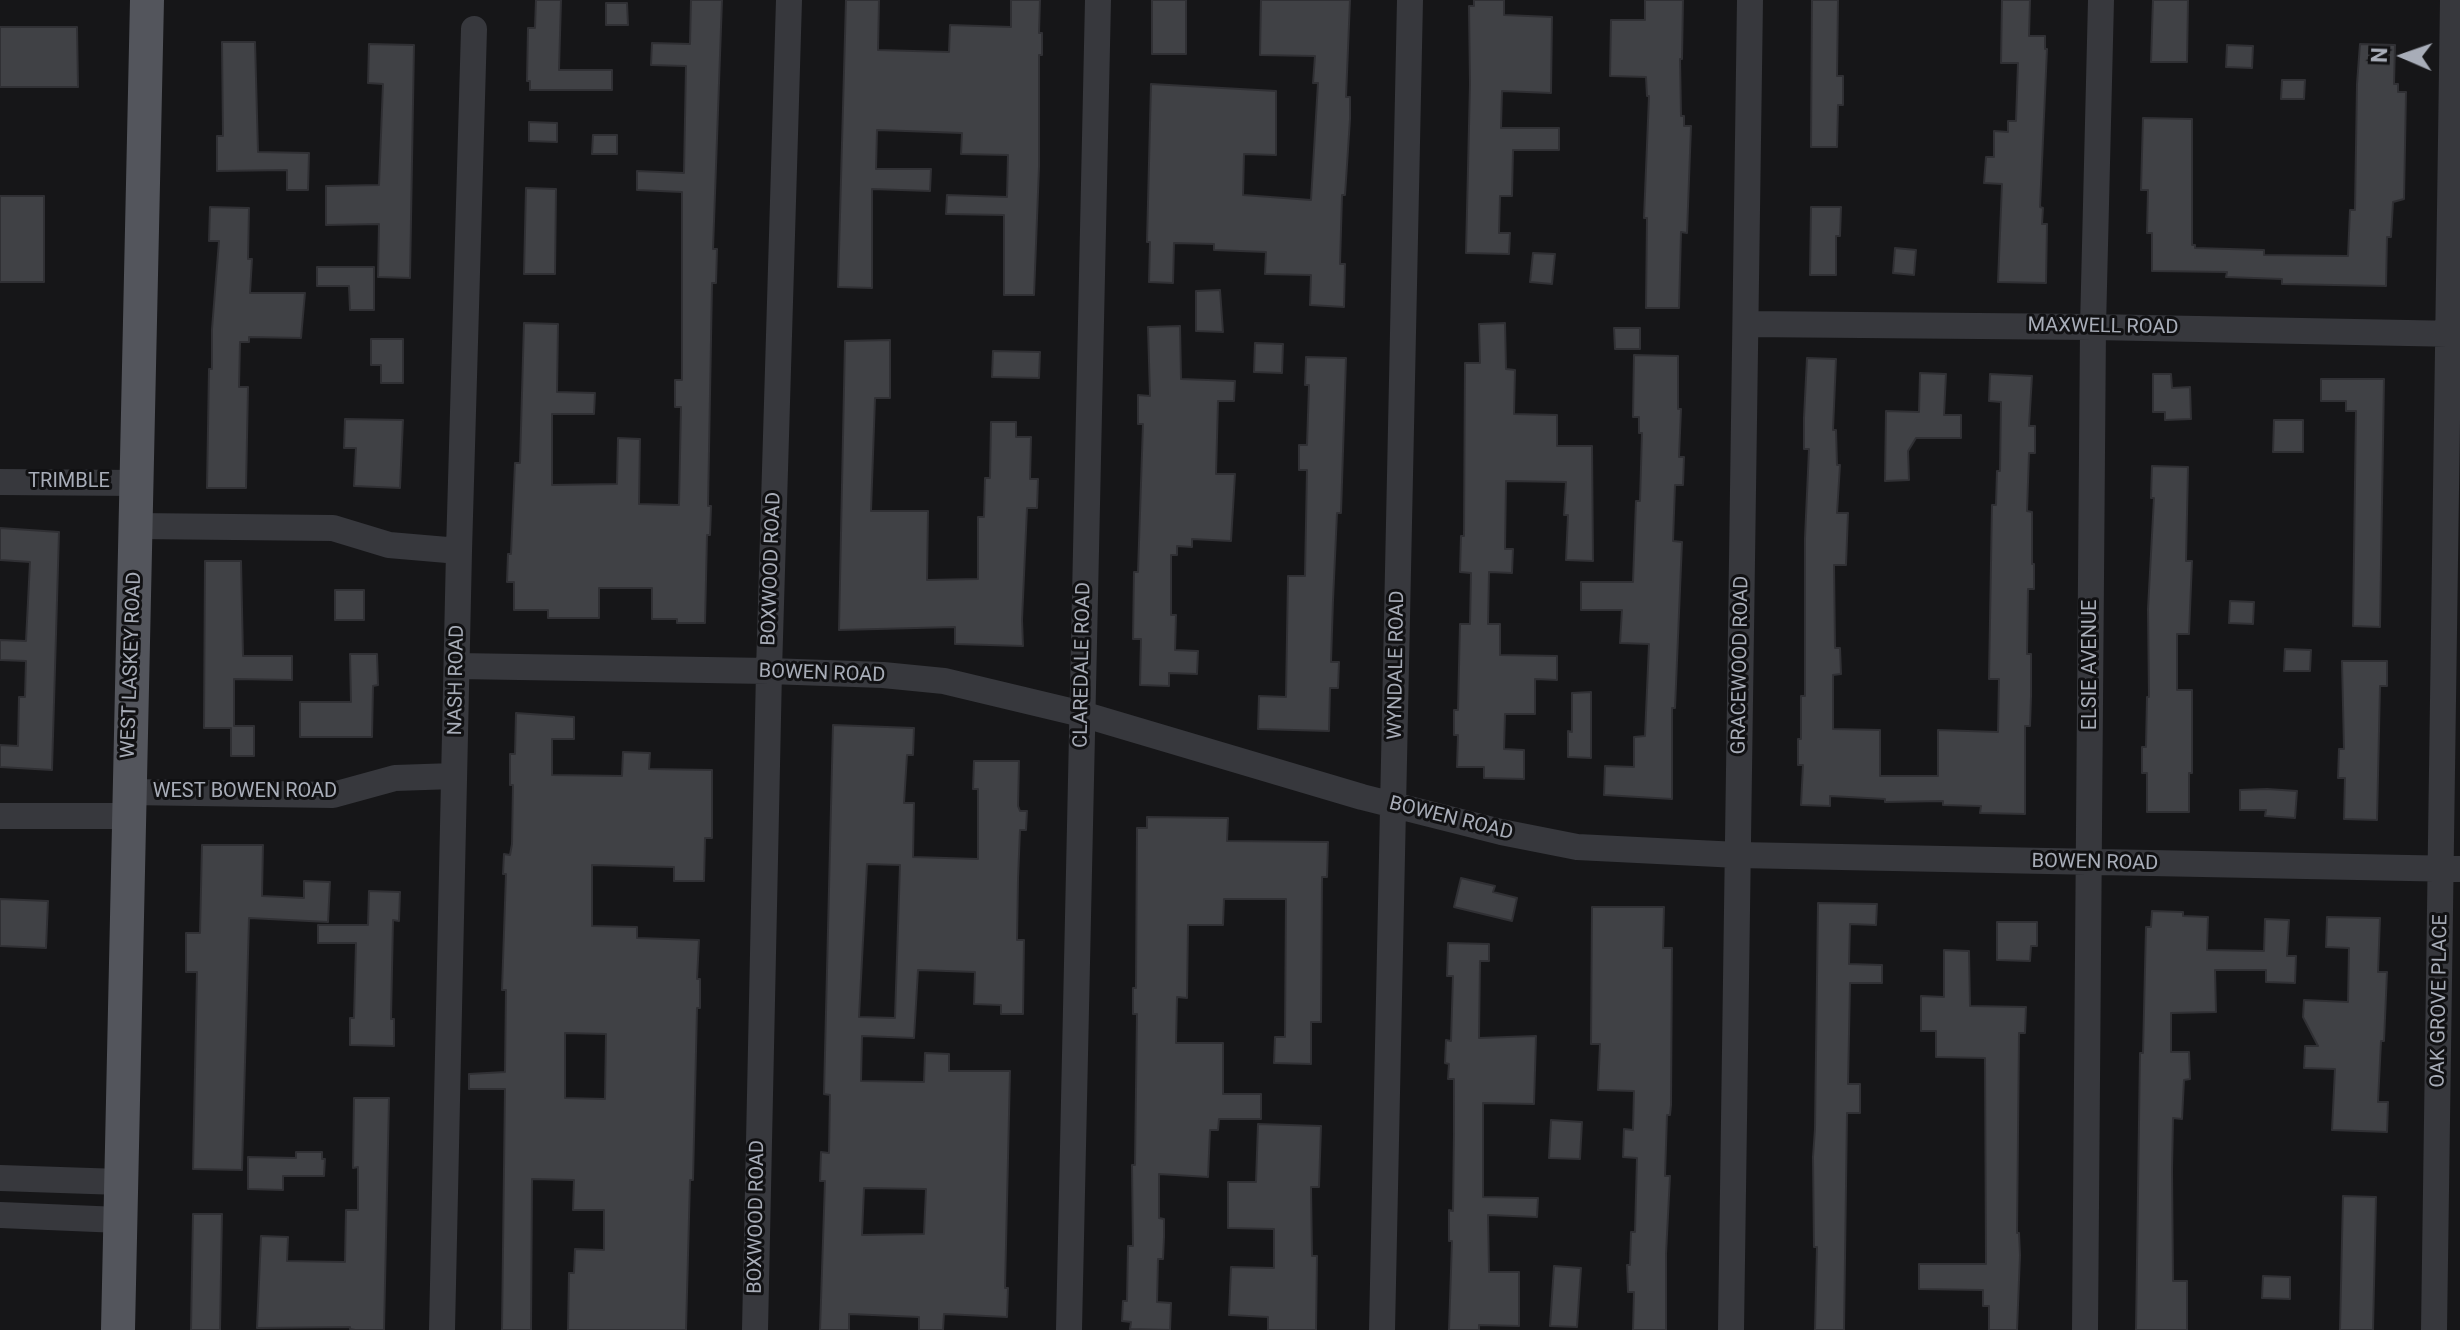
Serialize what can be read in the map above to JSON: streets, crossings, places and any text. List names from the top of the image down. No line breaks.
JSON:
{"streets":{"main road":["WEST LASKEY ROAD"],"street":["MAXWELL ROAD","TRIMBLE","BOXWOOD ROAD","CLAREDALE ROAD","WYNDALE ROAD","GRACEWOOD ROAD","ELSIE AVENUE","BOWEN ROAD","NASH ROAD","WEST BOWEN ROAD","OAK GROVE PLACE"]},"crossings":[["MAXWELL ROAD","GRACEWOOD ROAD"],["MAXWELL ROAD","ELSIE AVENUE"],["MAXWELL ROAD","OAK GROVE PLACE"],["TRIMBLE","WEST LASKEY ROAD"],["BOXWOOD ROAD","BOWEN ROAD"],["WEST LASKEY ROAD","WEST BOWEN ROAD"],["CLAREDALE ROAD","BOWEN ROAD"],["WYNDALE ROAD","BOWEN ROAD"],["GRACEWOOD ROAD","BOWEN ROAD"],["ELSIE AVENUE","BOWEN ROAD"],["BOWEN ROAD","NASH ROAD"],["BOWEN ROAD","OAK GROVE PLACE"],["NASH ROAD","WEST BOWEN ROAD"]],"north":"left"}
